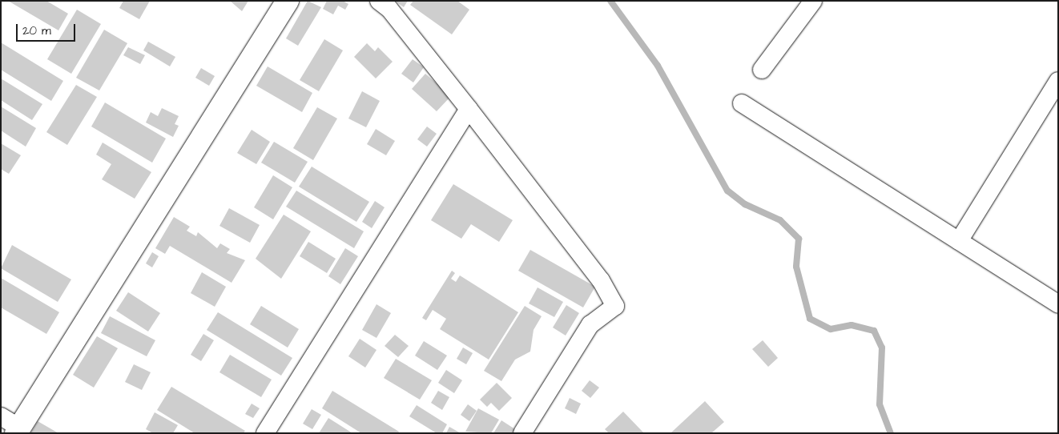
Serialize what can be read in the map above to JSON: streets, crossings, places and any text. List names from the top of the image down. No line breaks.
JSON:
{"scale_bar":"20 m"}
